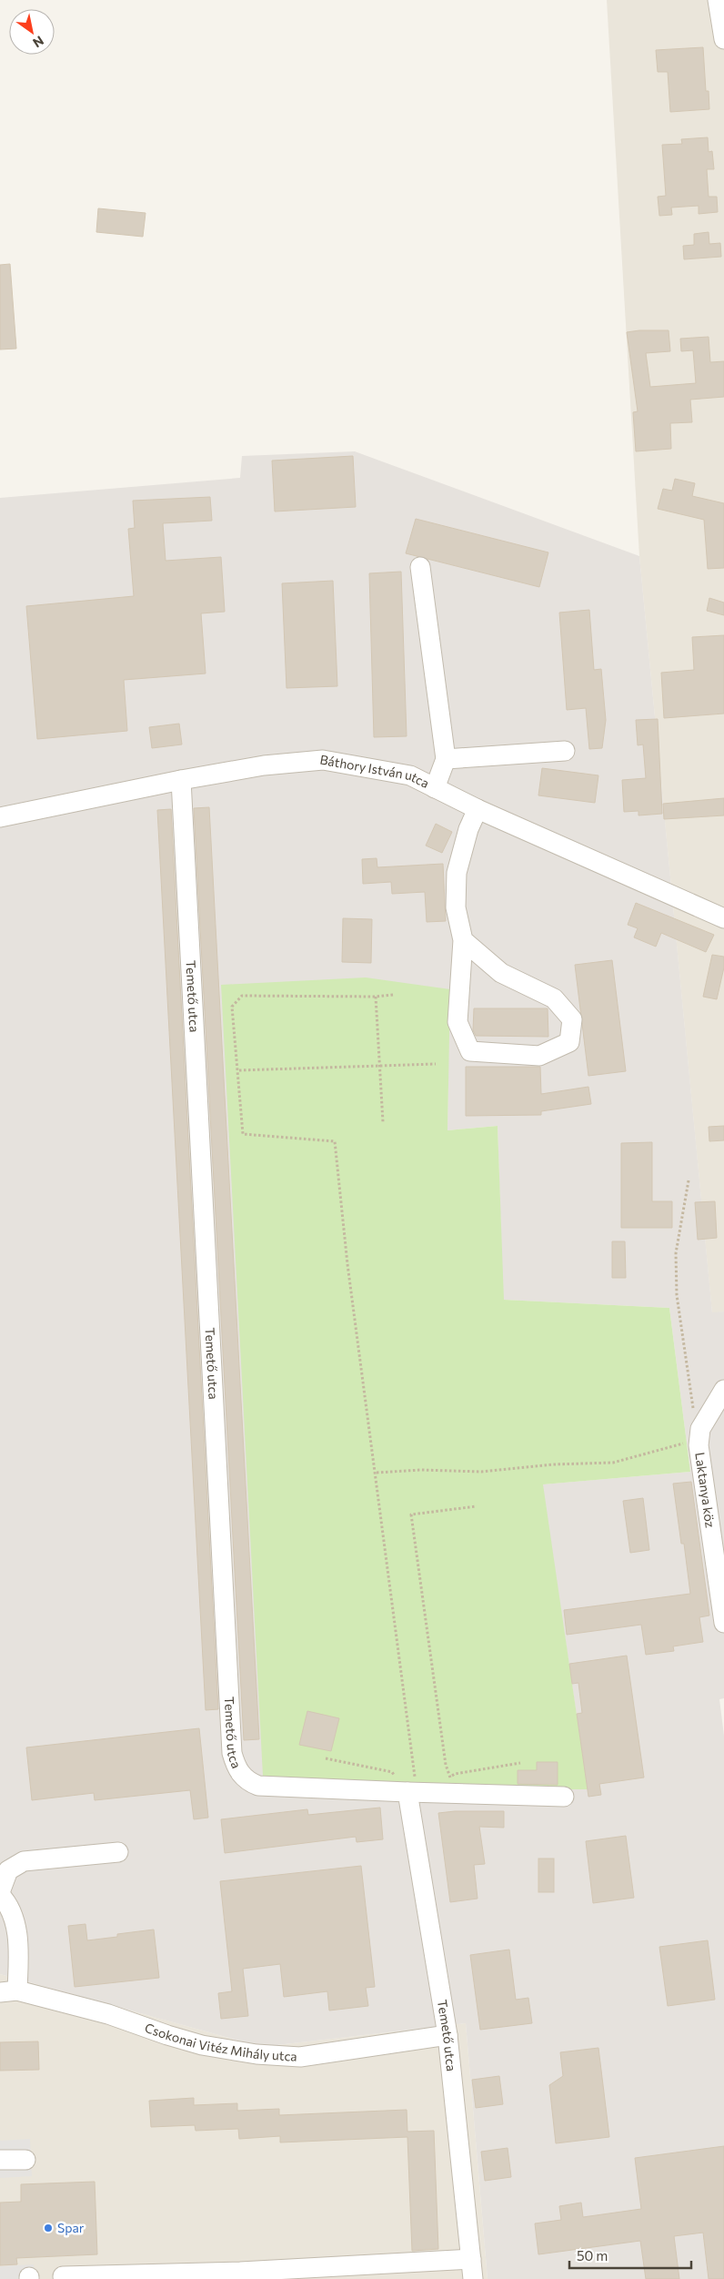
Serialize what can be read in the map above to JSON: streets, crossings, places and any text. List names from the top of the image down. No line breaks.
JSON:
{"streets":{"street":["Báthory István utca","Temető utca","Laktanya köz","Csokonai Vitéz Mihály utca"]},"crossings":[["Báthory István utca","Temető utca"],["Temető utca","Csokonai Vitéz Mihály utca"]],"places":["Spar"],"scale_bar":"50 m","north":"bottom right"}
